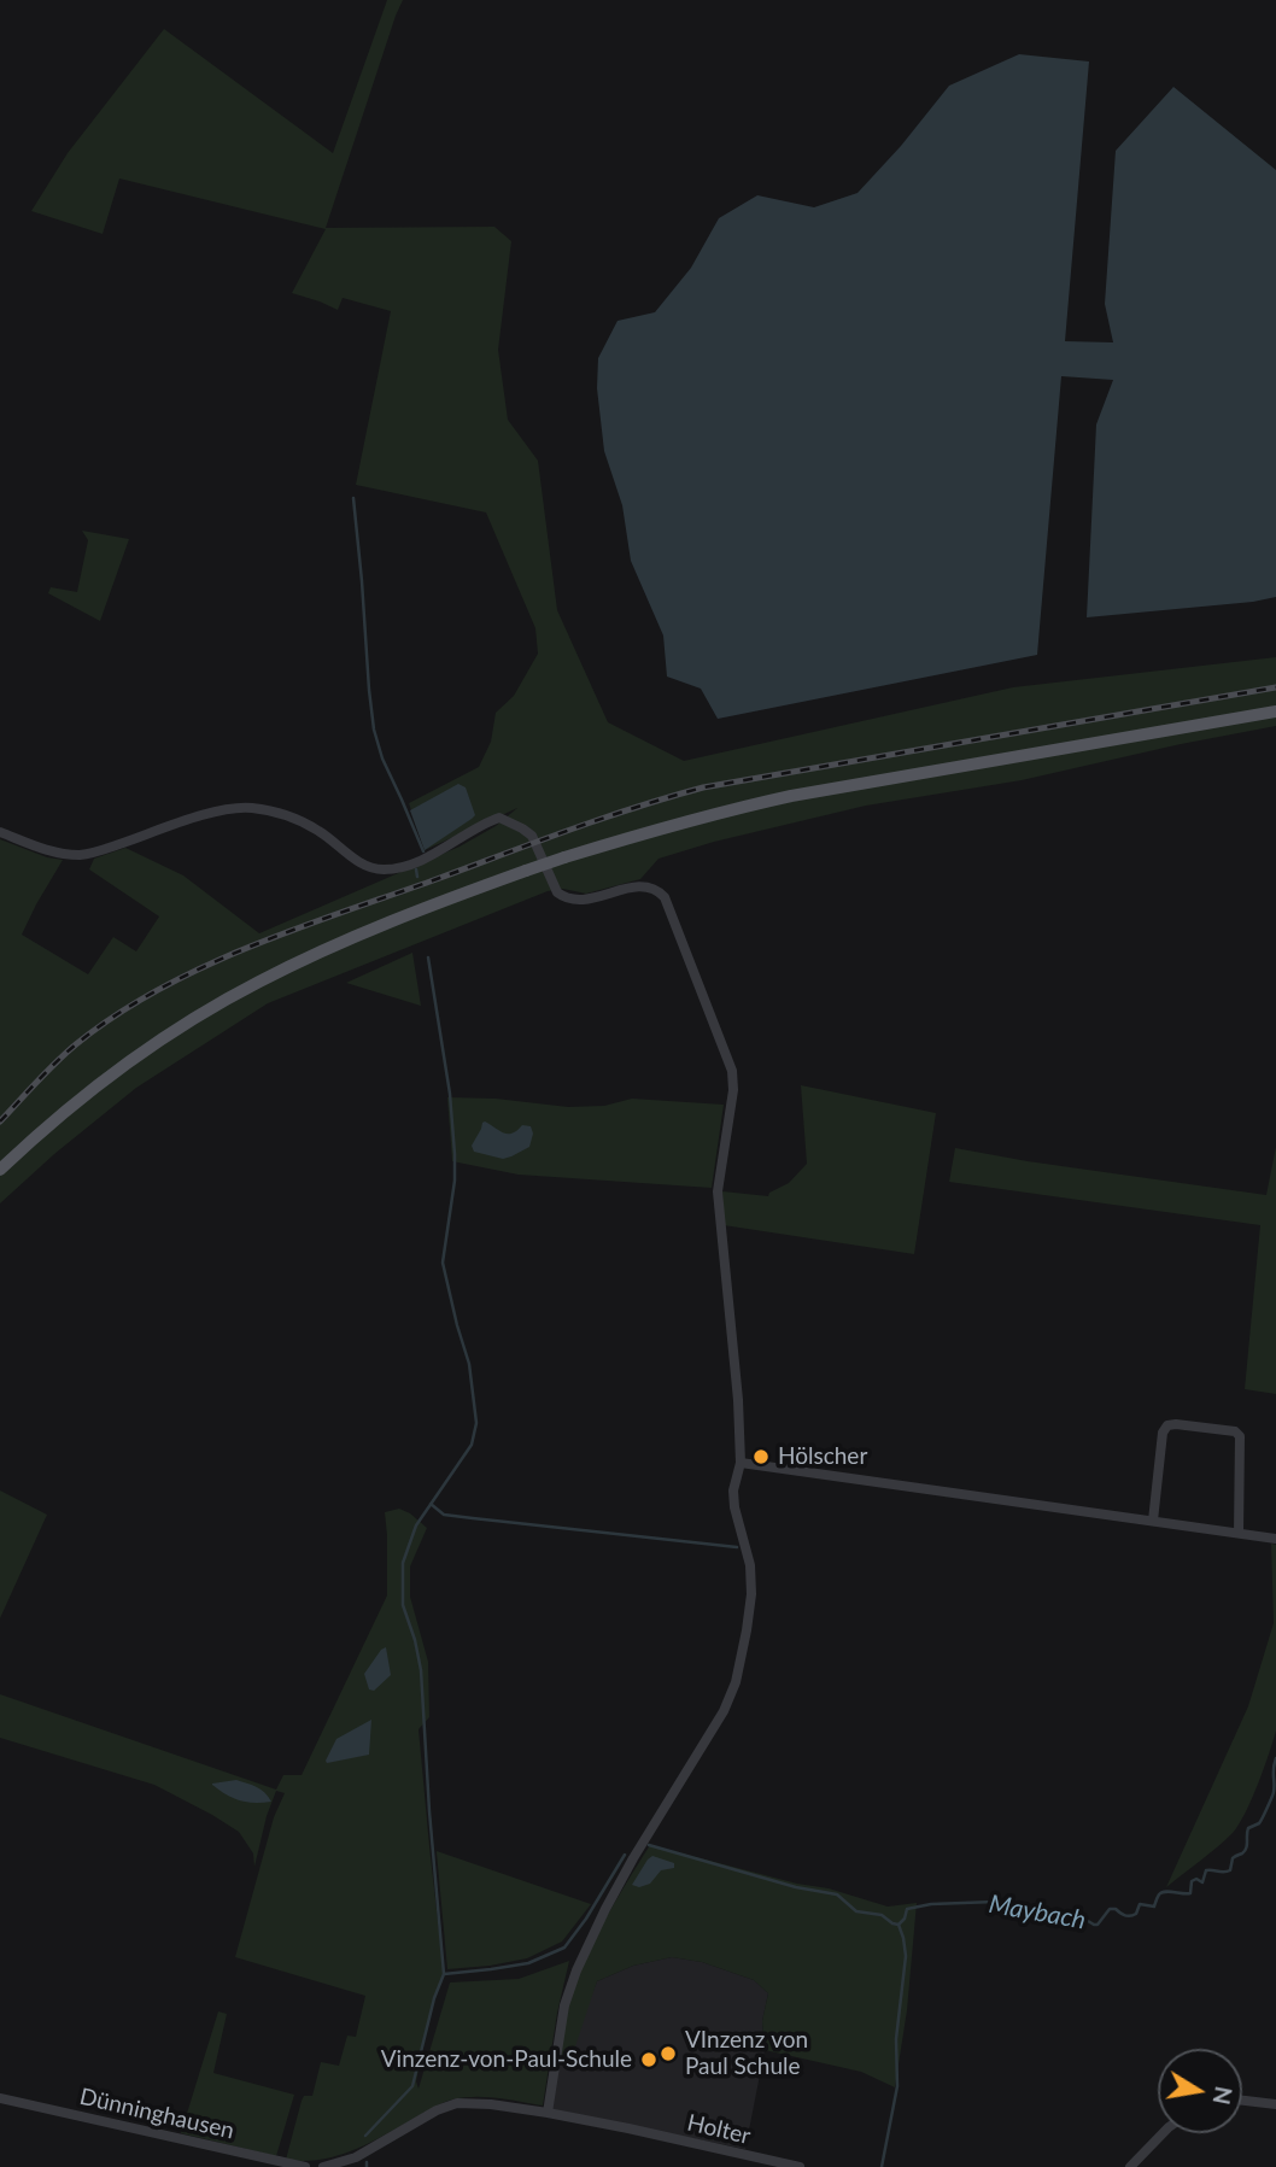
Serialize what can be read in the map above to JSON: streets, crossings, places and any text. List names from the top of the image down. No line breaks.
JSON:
{"streets":{"street":["Dünninghausen","Holter"]},"water":["Maybach"],"places":["Hölscher","VInzenz von Paul Schule","Vinzenz-von-Paul-Schule"],"north":"right"}
